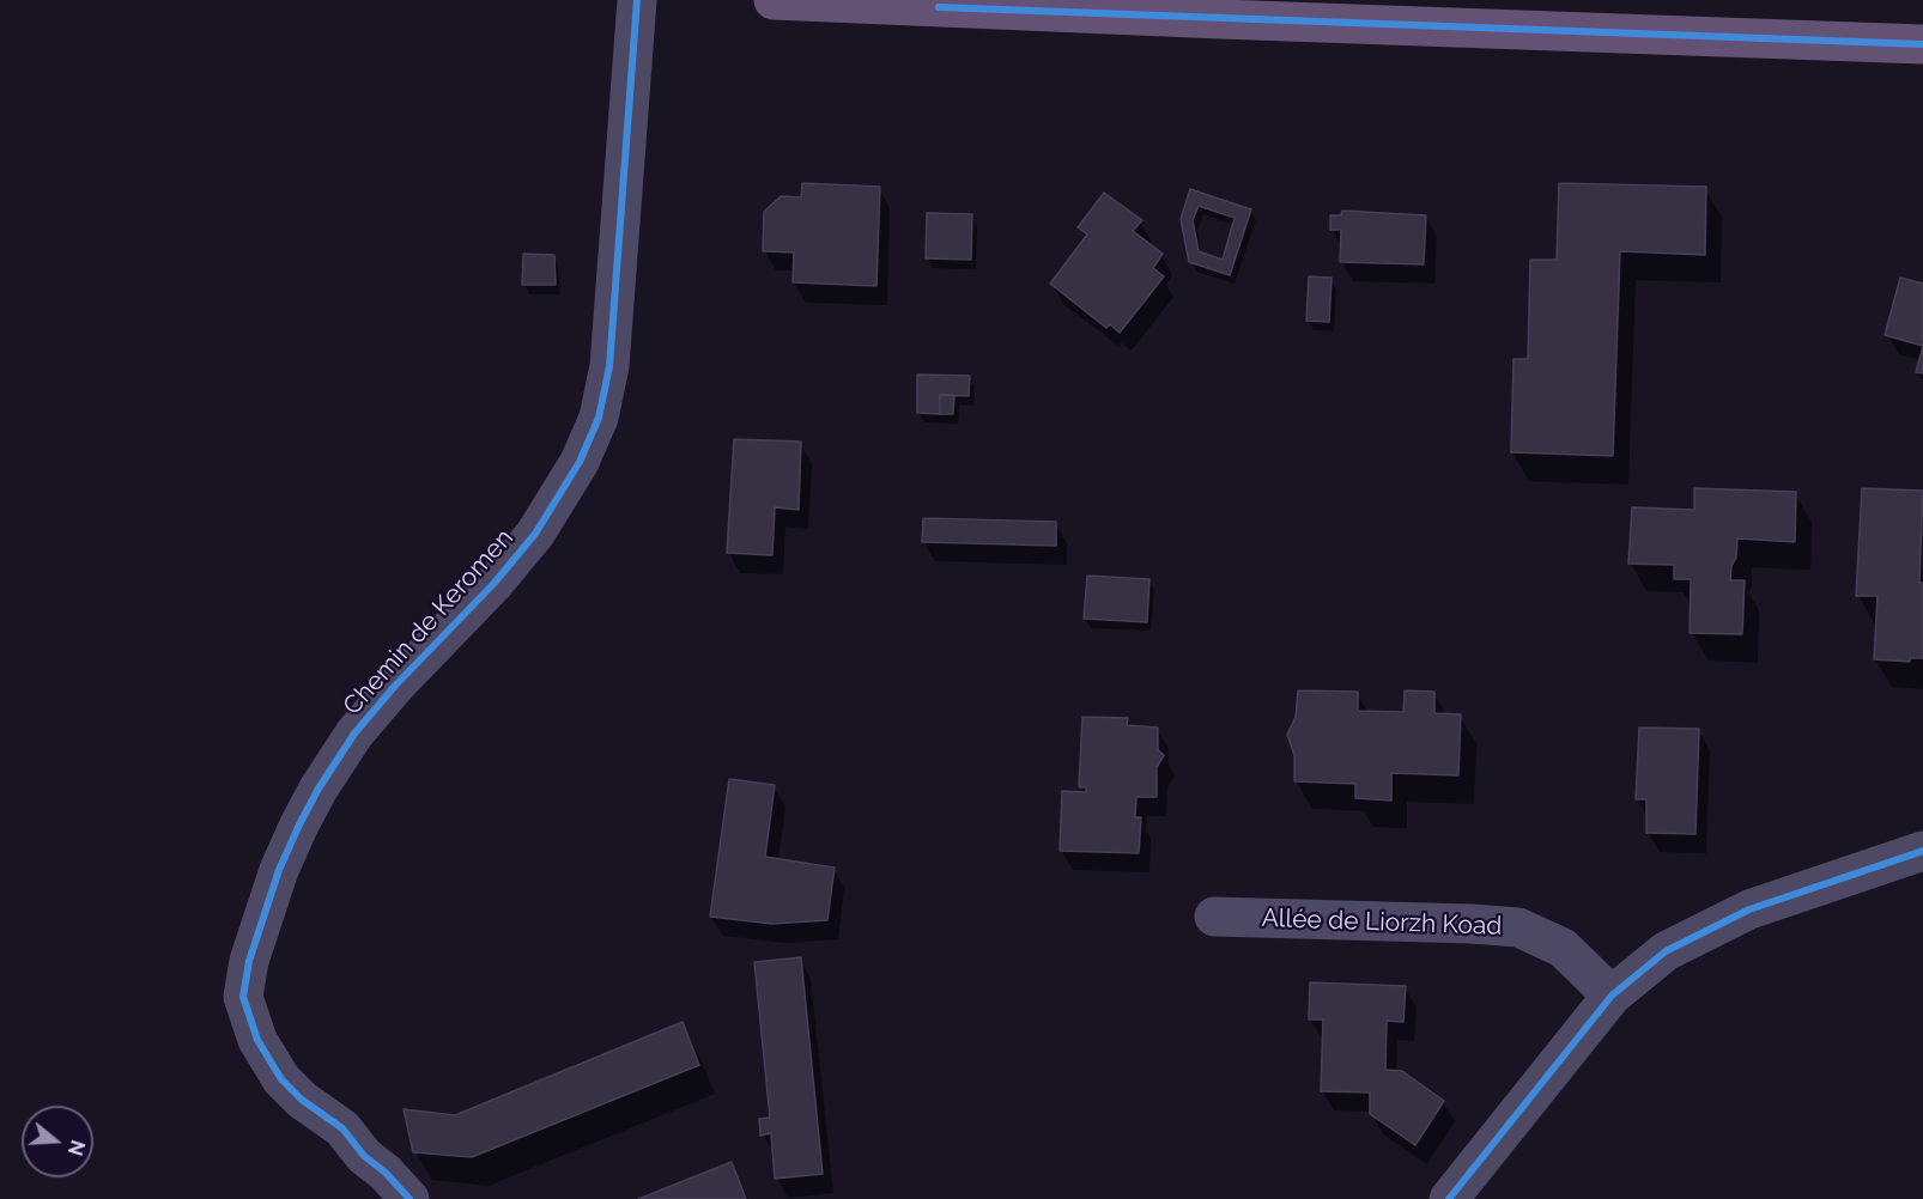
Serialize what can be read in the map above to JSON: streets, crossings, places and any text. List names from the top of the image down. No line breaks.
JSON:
{"streets":{"street":["Chemin de Keromen","Allée de Liorzh Koad"]},"north":"right"}
